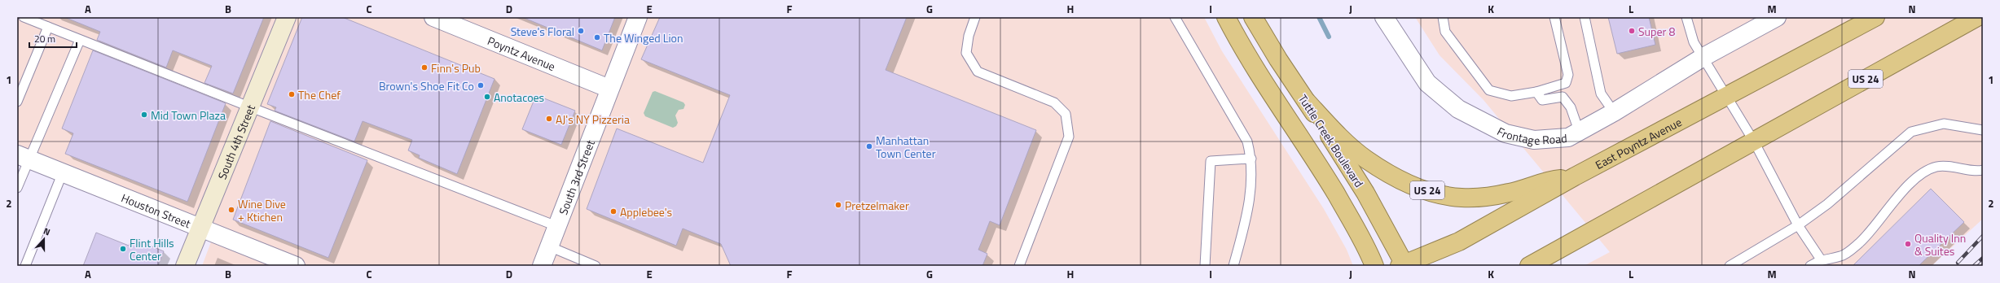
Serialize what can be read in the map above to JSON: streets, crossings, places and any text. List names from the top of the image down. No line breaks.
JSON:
{"streets":{"highway":["US 24","Tuttle Creek Boulevard","East Poyntz Avenue"],"main road":["South 4th Street"],"street":["Poyntz Avenue","Frontage Road","South 3rd Street","Houston Street"]},"crossings":[["Poyntz Avenue","South 3rd Street"],["US 24","Tuttle Creek Boulevard"],["US 24","East Poyntz Avenue"],["Tuttle Creek Boulevard","East Poyntz Avenue"],["South 4th Street","Houston Street"]],"places":["Steve's Floral","Super 8","The Winged Lion","Finn's Pub","Brown's Shoe Fit Co","The Chef","Anotacoes","Mid Town Plaza","AJ's NY Pizzeria","Manhattan Town Center","Pretzelmaker","Wine Dive + Ktichen","Applebee's","Quality Inn & Suites","Flint Hills Center"],"scale_bar":"20 m","north":"top","grid":{"columns":["A","B","C","D","E","F","G","H","I","J","K","L","M","N"],"rows":["1","2"]}}
